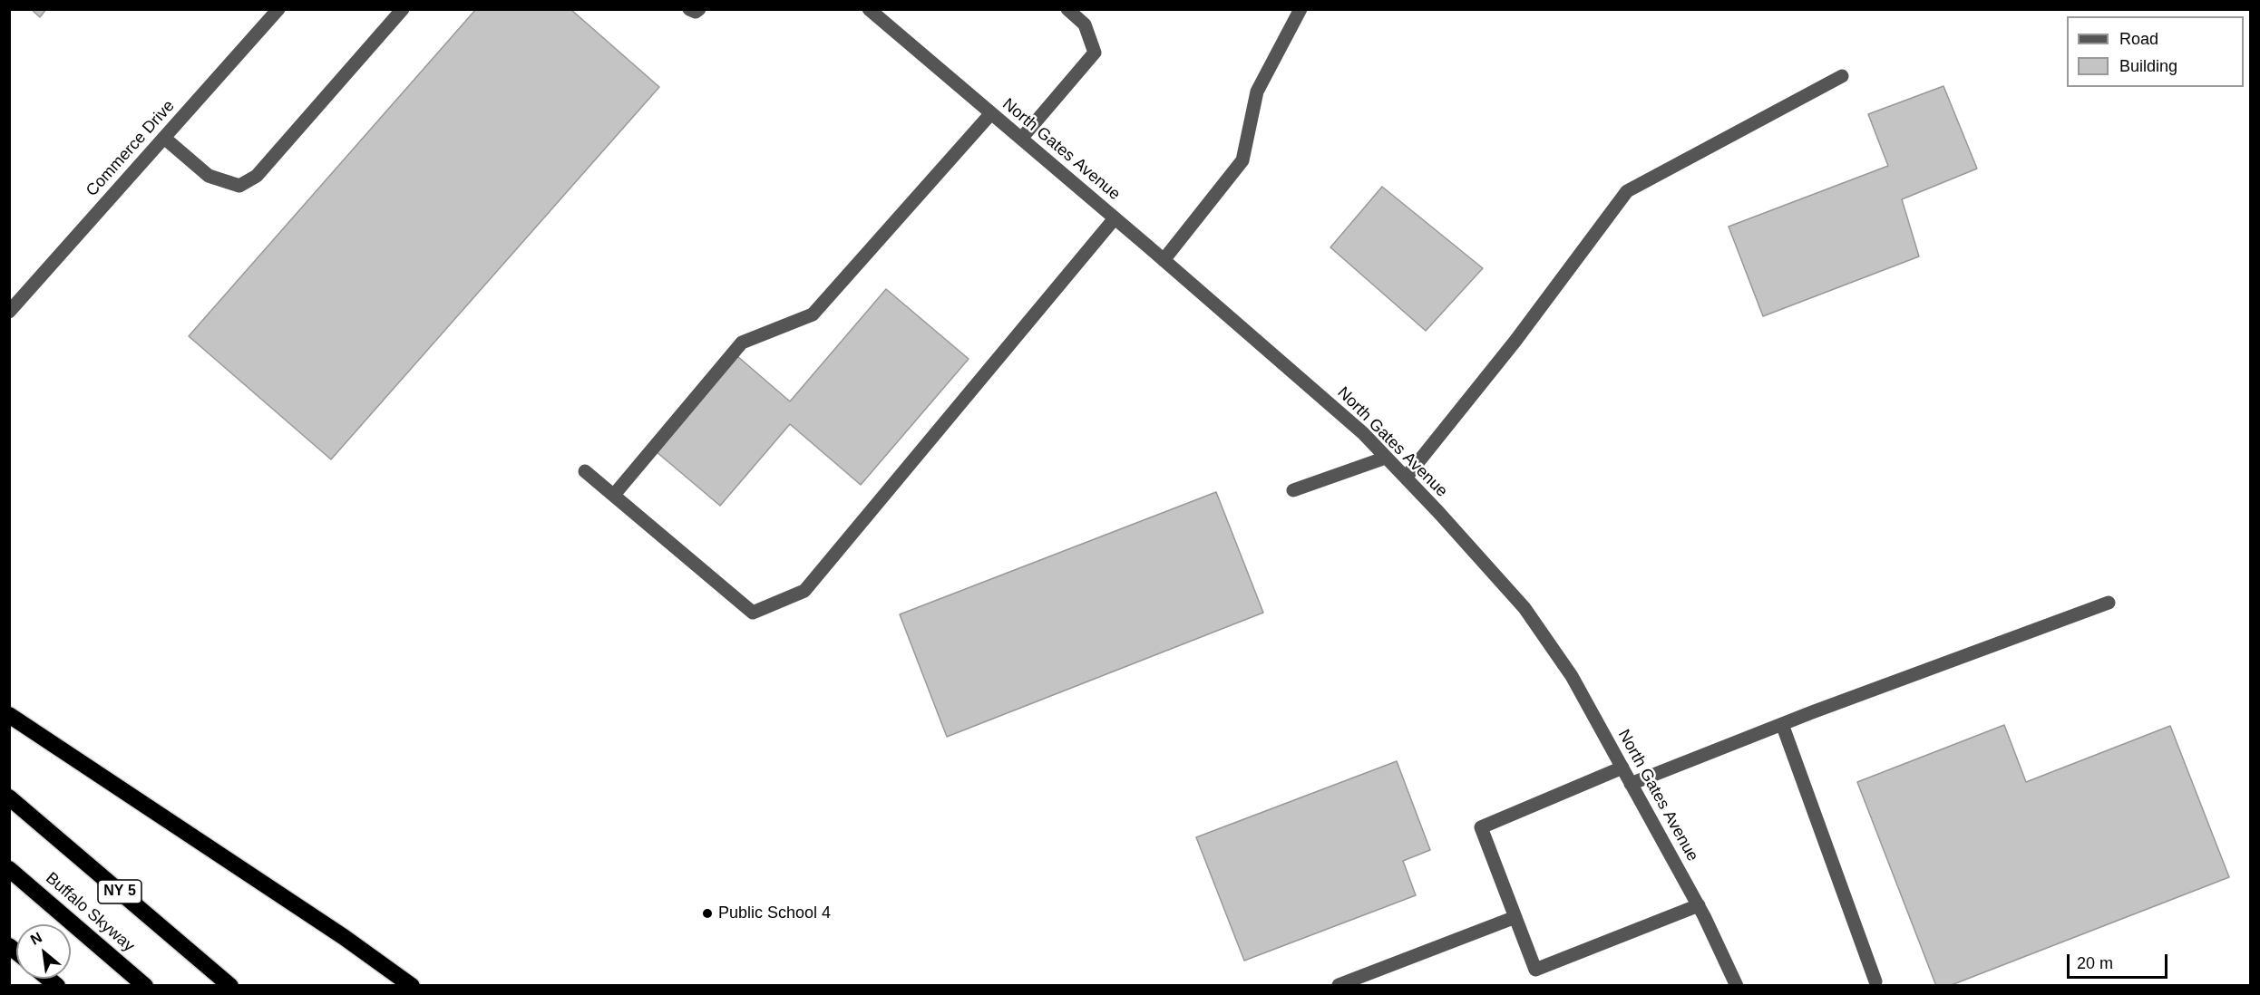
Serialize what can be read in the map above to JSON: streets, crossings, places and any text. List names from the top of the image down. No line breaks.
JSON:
{"streets":{"highway":["NY 5","Buffalo Skyway"],"street":["Commerce Drive","North Gates Avenue"]},"places":["Public School 4"],"legend":["Road","Building"],"scale_bar":"20 m","north":"top left"}
